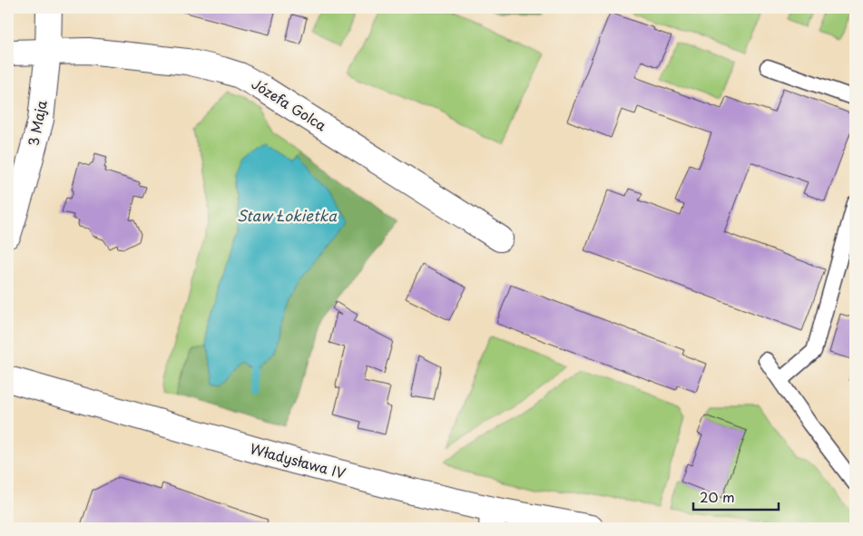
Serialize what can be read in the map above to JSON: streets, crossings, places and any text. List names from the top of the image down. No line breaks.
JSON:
{"streets":{"street":["Józefa Golca","3 Maja","Władysława IV"]},"crossings":[["Józefa Golca","3 Maja"]],"water":["Staw Łokietka"],"scale_bar":"20 m"}
